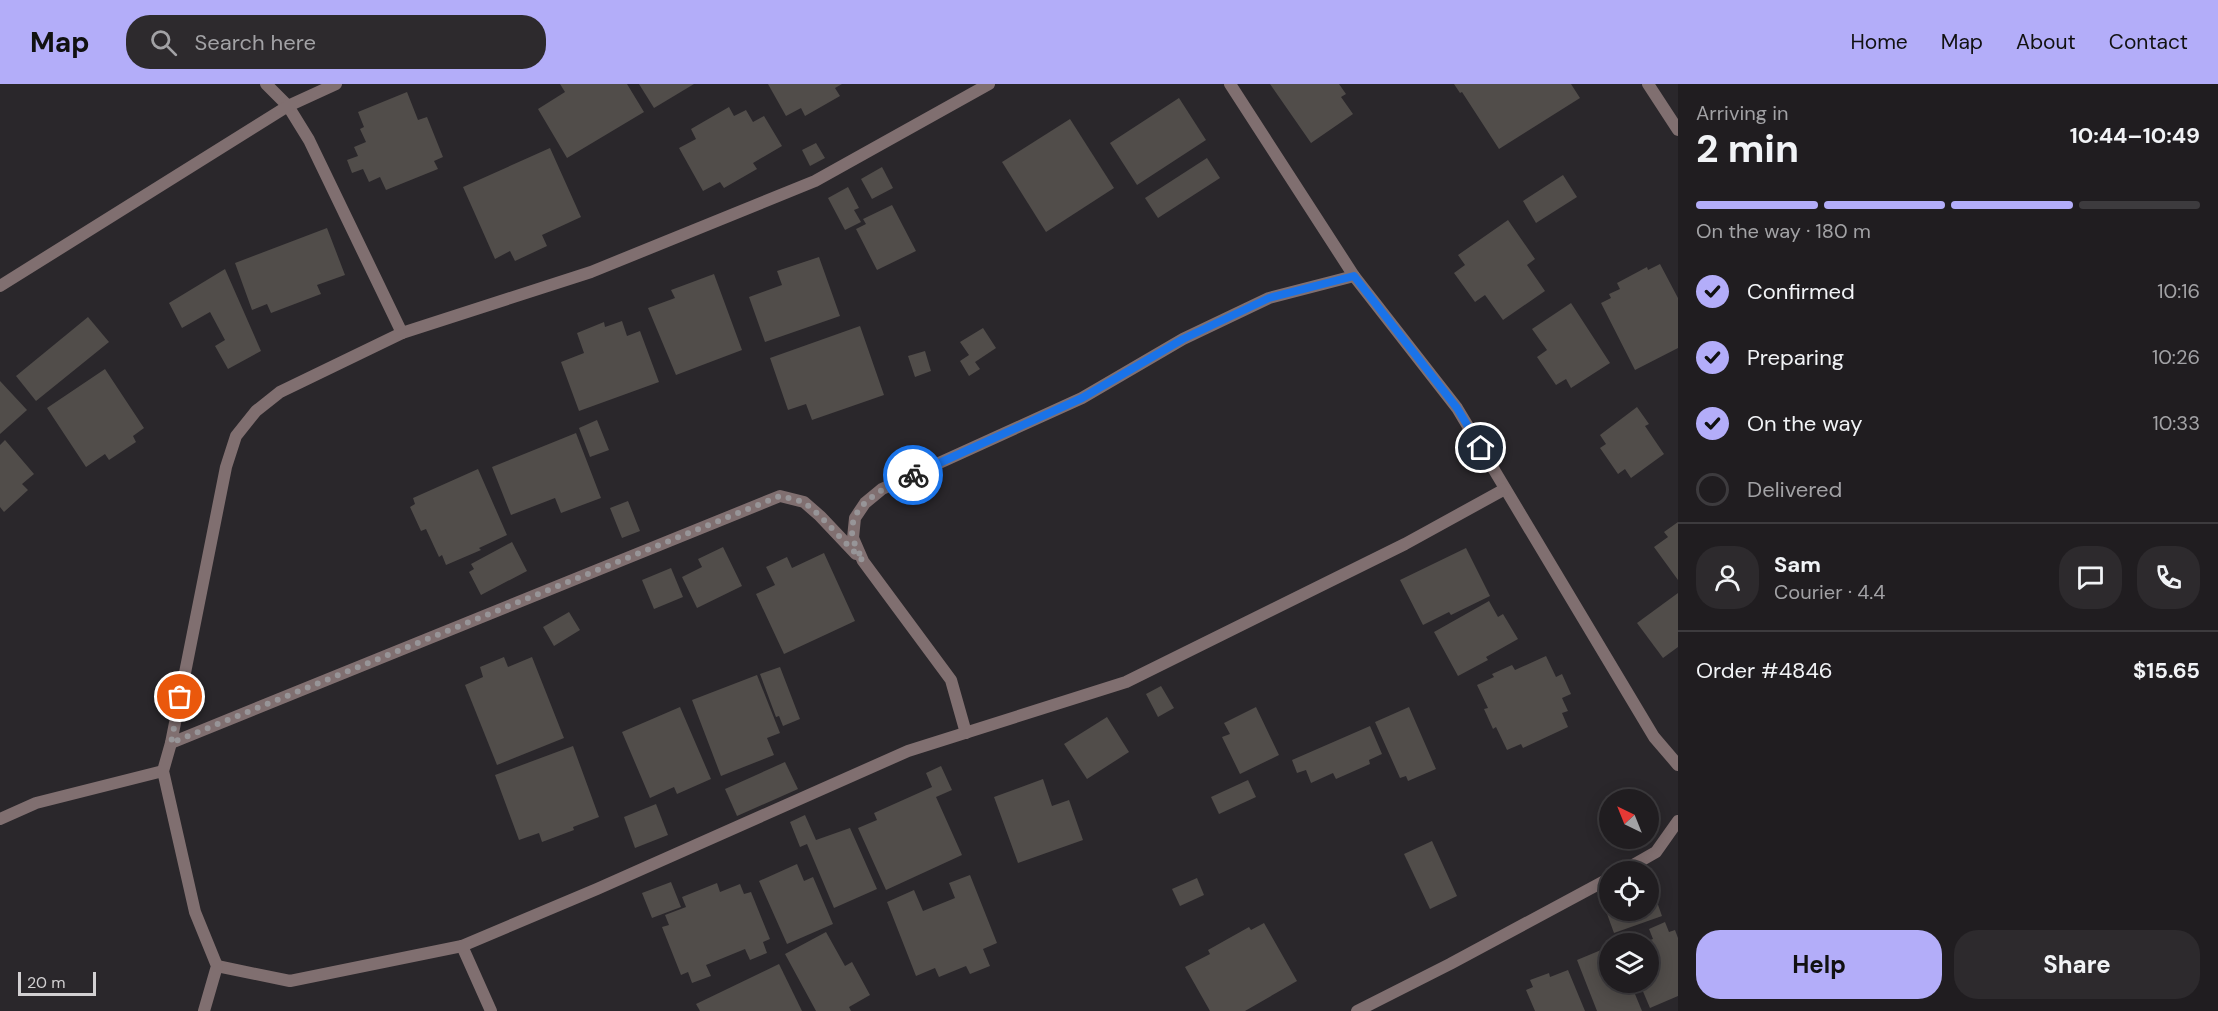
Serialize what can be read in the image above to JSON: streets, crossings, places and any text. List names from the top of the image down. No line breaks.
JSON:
{"scale_bar":"20 m","north":"top left","page":{"header":"Map","search":"Search here","nav":["Home","Map","About","Contact"],"heading":["2 min","Arriving in","10:44–10:49"],"panel":["Sam","Courier · 4.4","Order #4846","$15.65"],"bar":"On the way · 180 m","list":[["Confirmed","10:16"],["Preparing","10:26"],["On the way","10:33"],"Delivered"],"buttons":["Help","Share"],"scale":"20 m"}}
